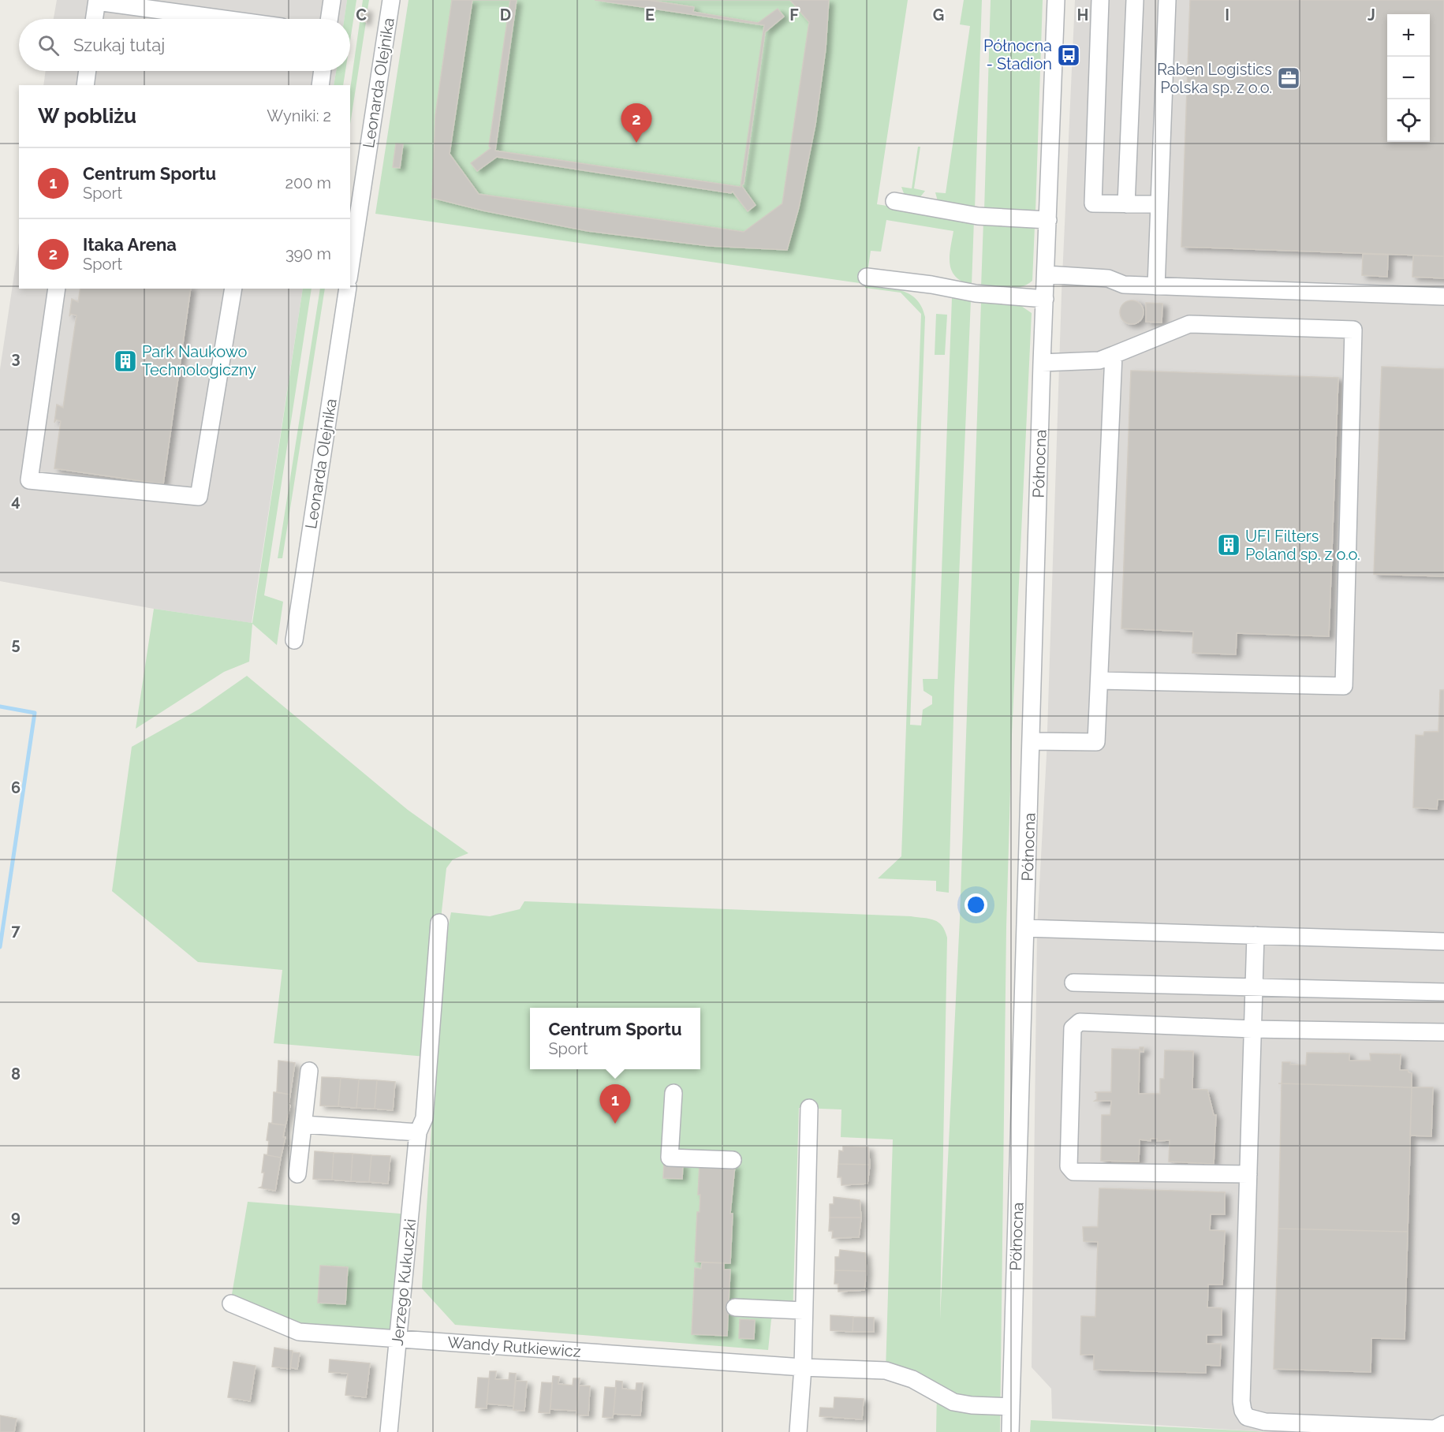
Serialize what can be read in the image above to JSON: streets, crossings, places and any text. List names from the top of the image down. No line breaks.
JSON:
{"streets":{"street":["Leonarda Olejnika","Północna","Jerzego Kukuczki","Wandy Rutkiewicz"]},"crossings":[["Północna","Wandy Rutkiewicz"],["Jerzego Kukuczki","Wandy Rutkiewicz"]],"places":{"bus stop":["Północna - Stadion"],"office":["Raben Logistics Polska sp. z o.o."],"building":["Park Naukowo Technologiczny","UFI Filters Poland sp. z o.o."]},"page":{"map_buttons":["+","−"],"search":"Szukaj tutaj","heading":["W pobliżu","Wyniki: 2"],"pins":["2","1"],"list":[{"mark":"1","name":"Centrum Sportu","note":"Sport","value":"200 m"},{"mark":"2","name":"Itaka Arena","note":"Sport","value":"390 m"}],"popup":["Centrum Sportu","Sport"]},"grid":{"columns":["C","D","E","F","G","H","I","J"],"rows":["3","4","5","6","7","8","9"]}}
